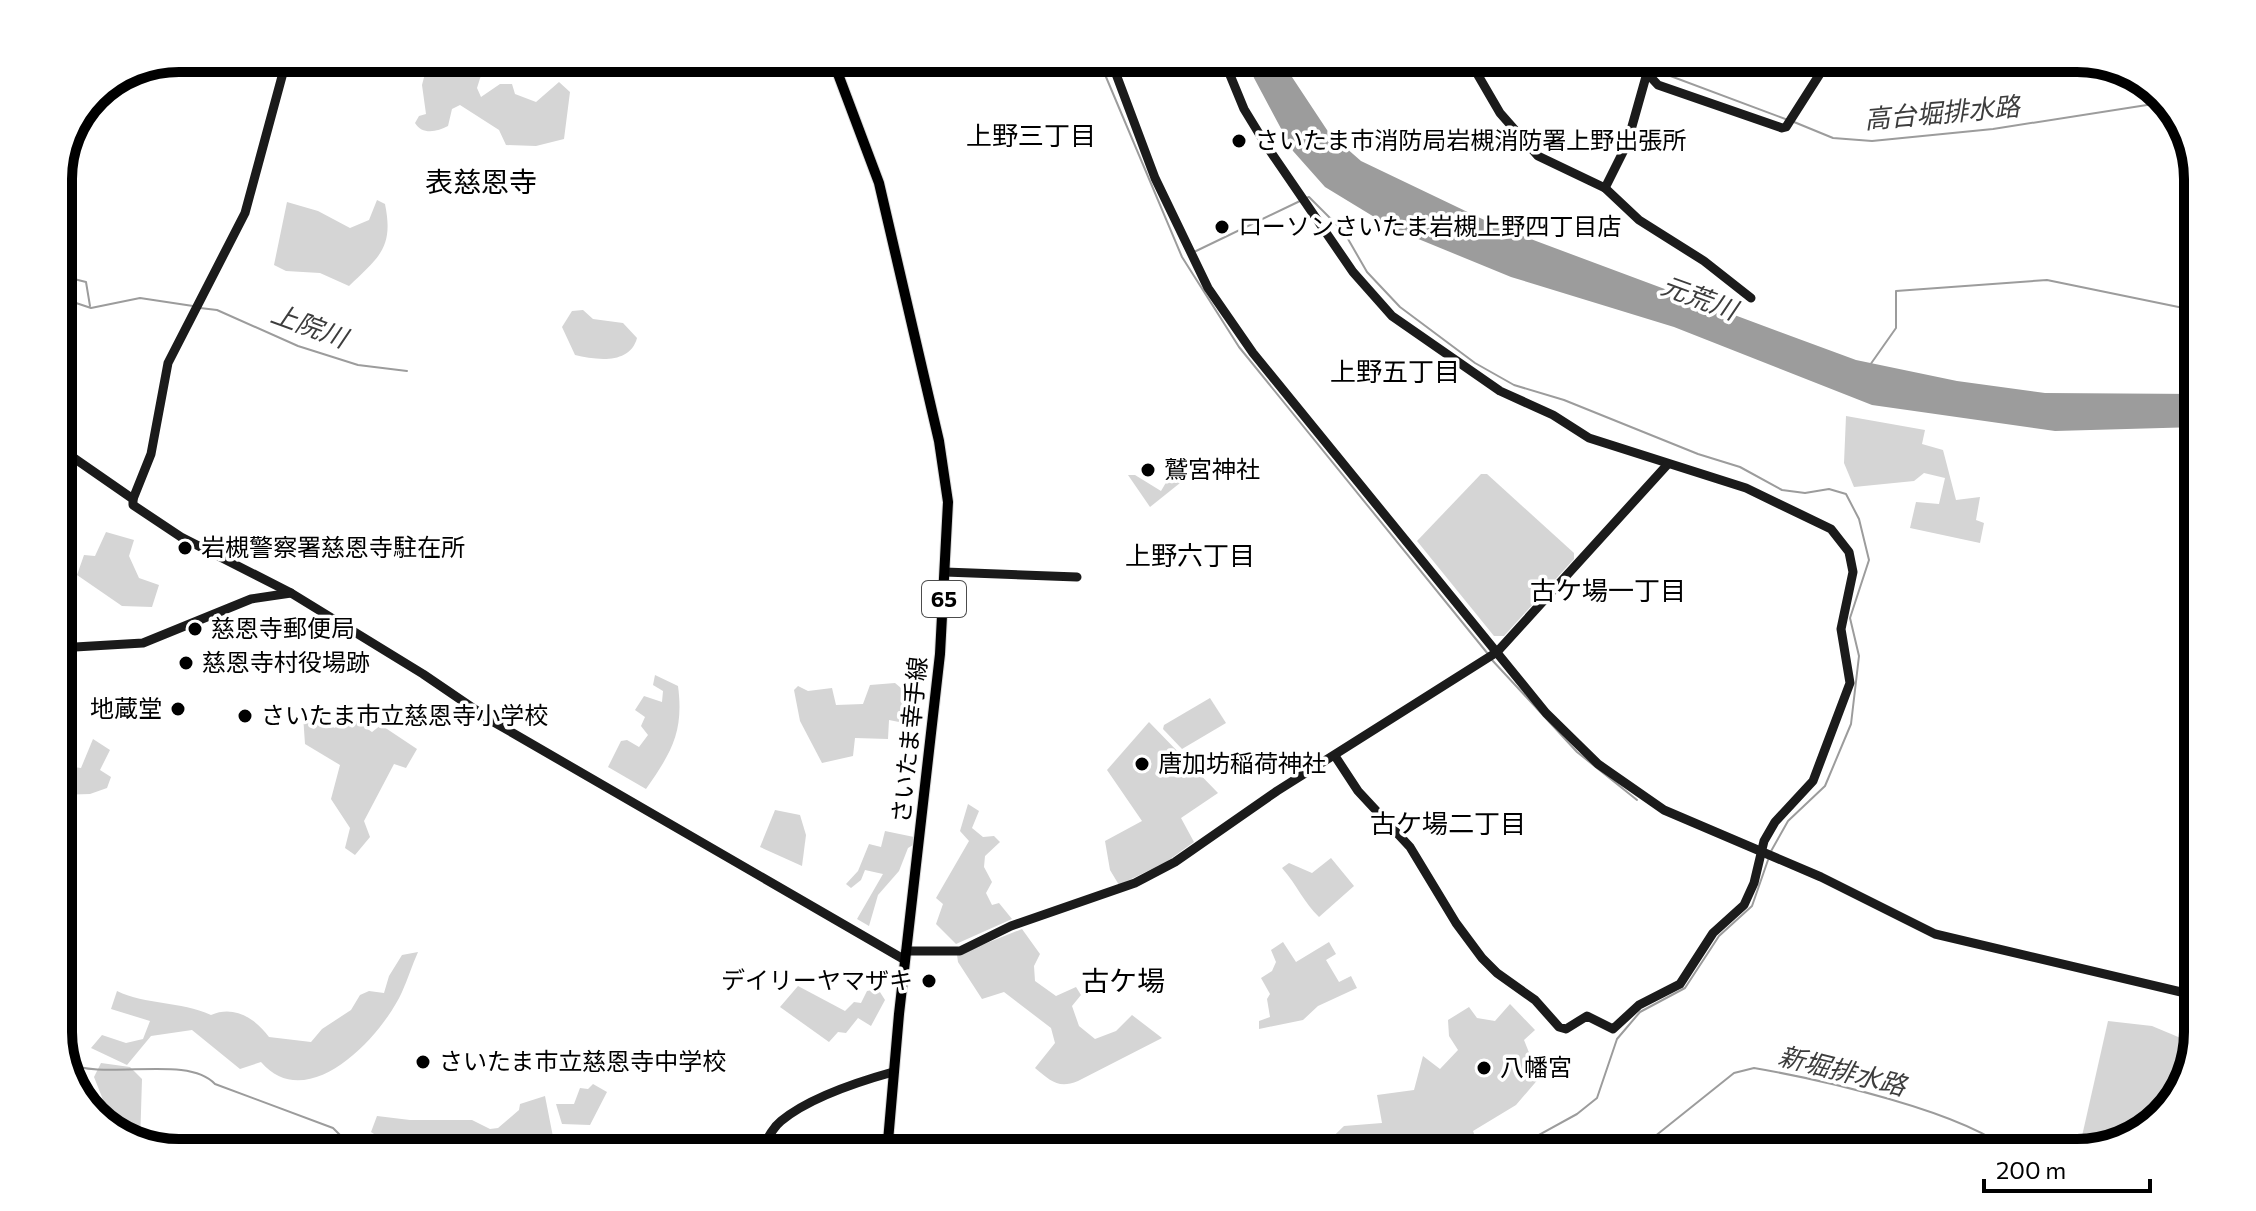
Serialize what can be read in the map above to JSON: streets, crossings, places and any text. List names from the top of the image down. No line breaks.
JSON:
{"streets":{"main road":["65","さいたま幸手線"]},"districts":["上野三丁目","表慈恩寺","上野五丁目","上野六丁目","古ケ場一丁目","古ケ場二丁目","古ケ場"],"water":["高台堀排水路","元荒川","上院川","新堀排水路"],"places":["さいたま市消防局岩槻消防署上野出張所","ローソンさいたま岩槻上野四丁目店","鷲宮神社","岩槻警察署慈恩寺駐在所","慈恩寺郵便局","慈恩寺村役場跡","地蔵堂","さいたま市立慈恩寺小学校","唐加坊稲荷神社","デイリーヤマザキ","さいたま市立慈恩寺中学校","八幡宮"],"scale_bar":"200 m"}
